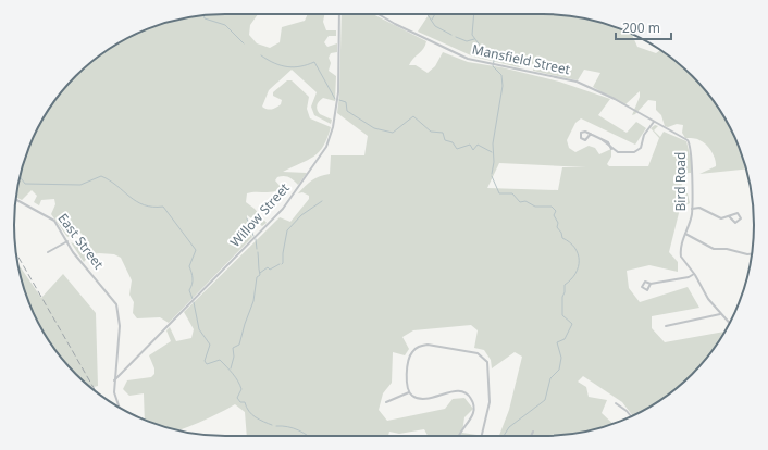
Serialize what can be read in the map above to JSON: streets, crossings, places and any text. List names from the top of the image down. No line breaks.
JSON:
{"streets":{"street":["Mansfield Street","Bird Road","Willow Street","East Street"]},"crossings":[["Mansfield Street","Bird Road"],["Willow Street","East Street"]],"scale_bar":"200 m"}
